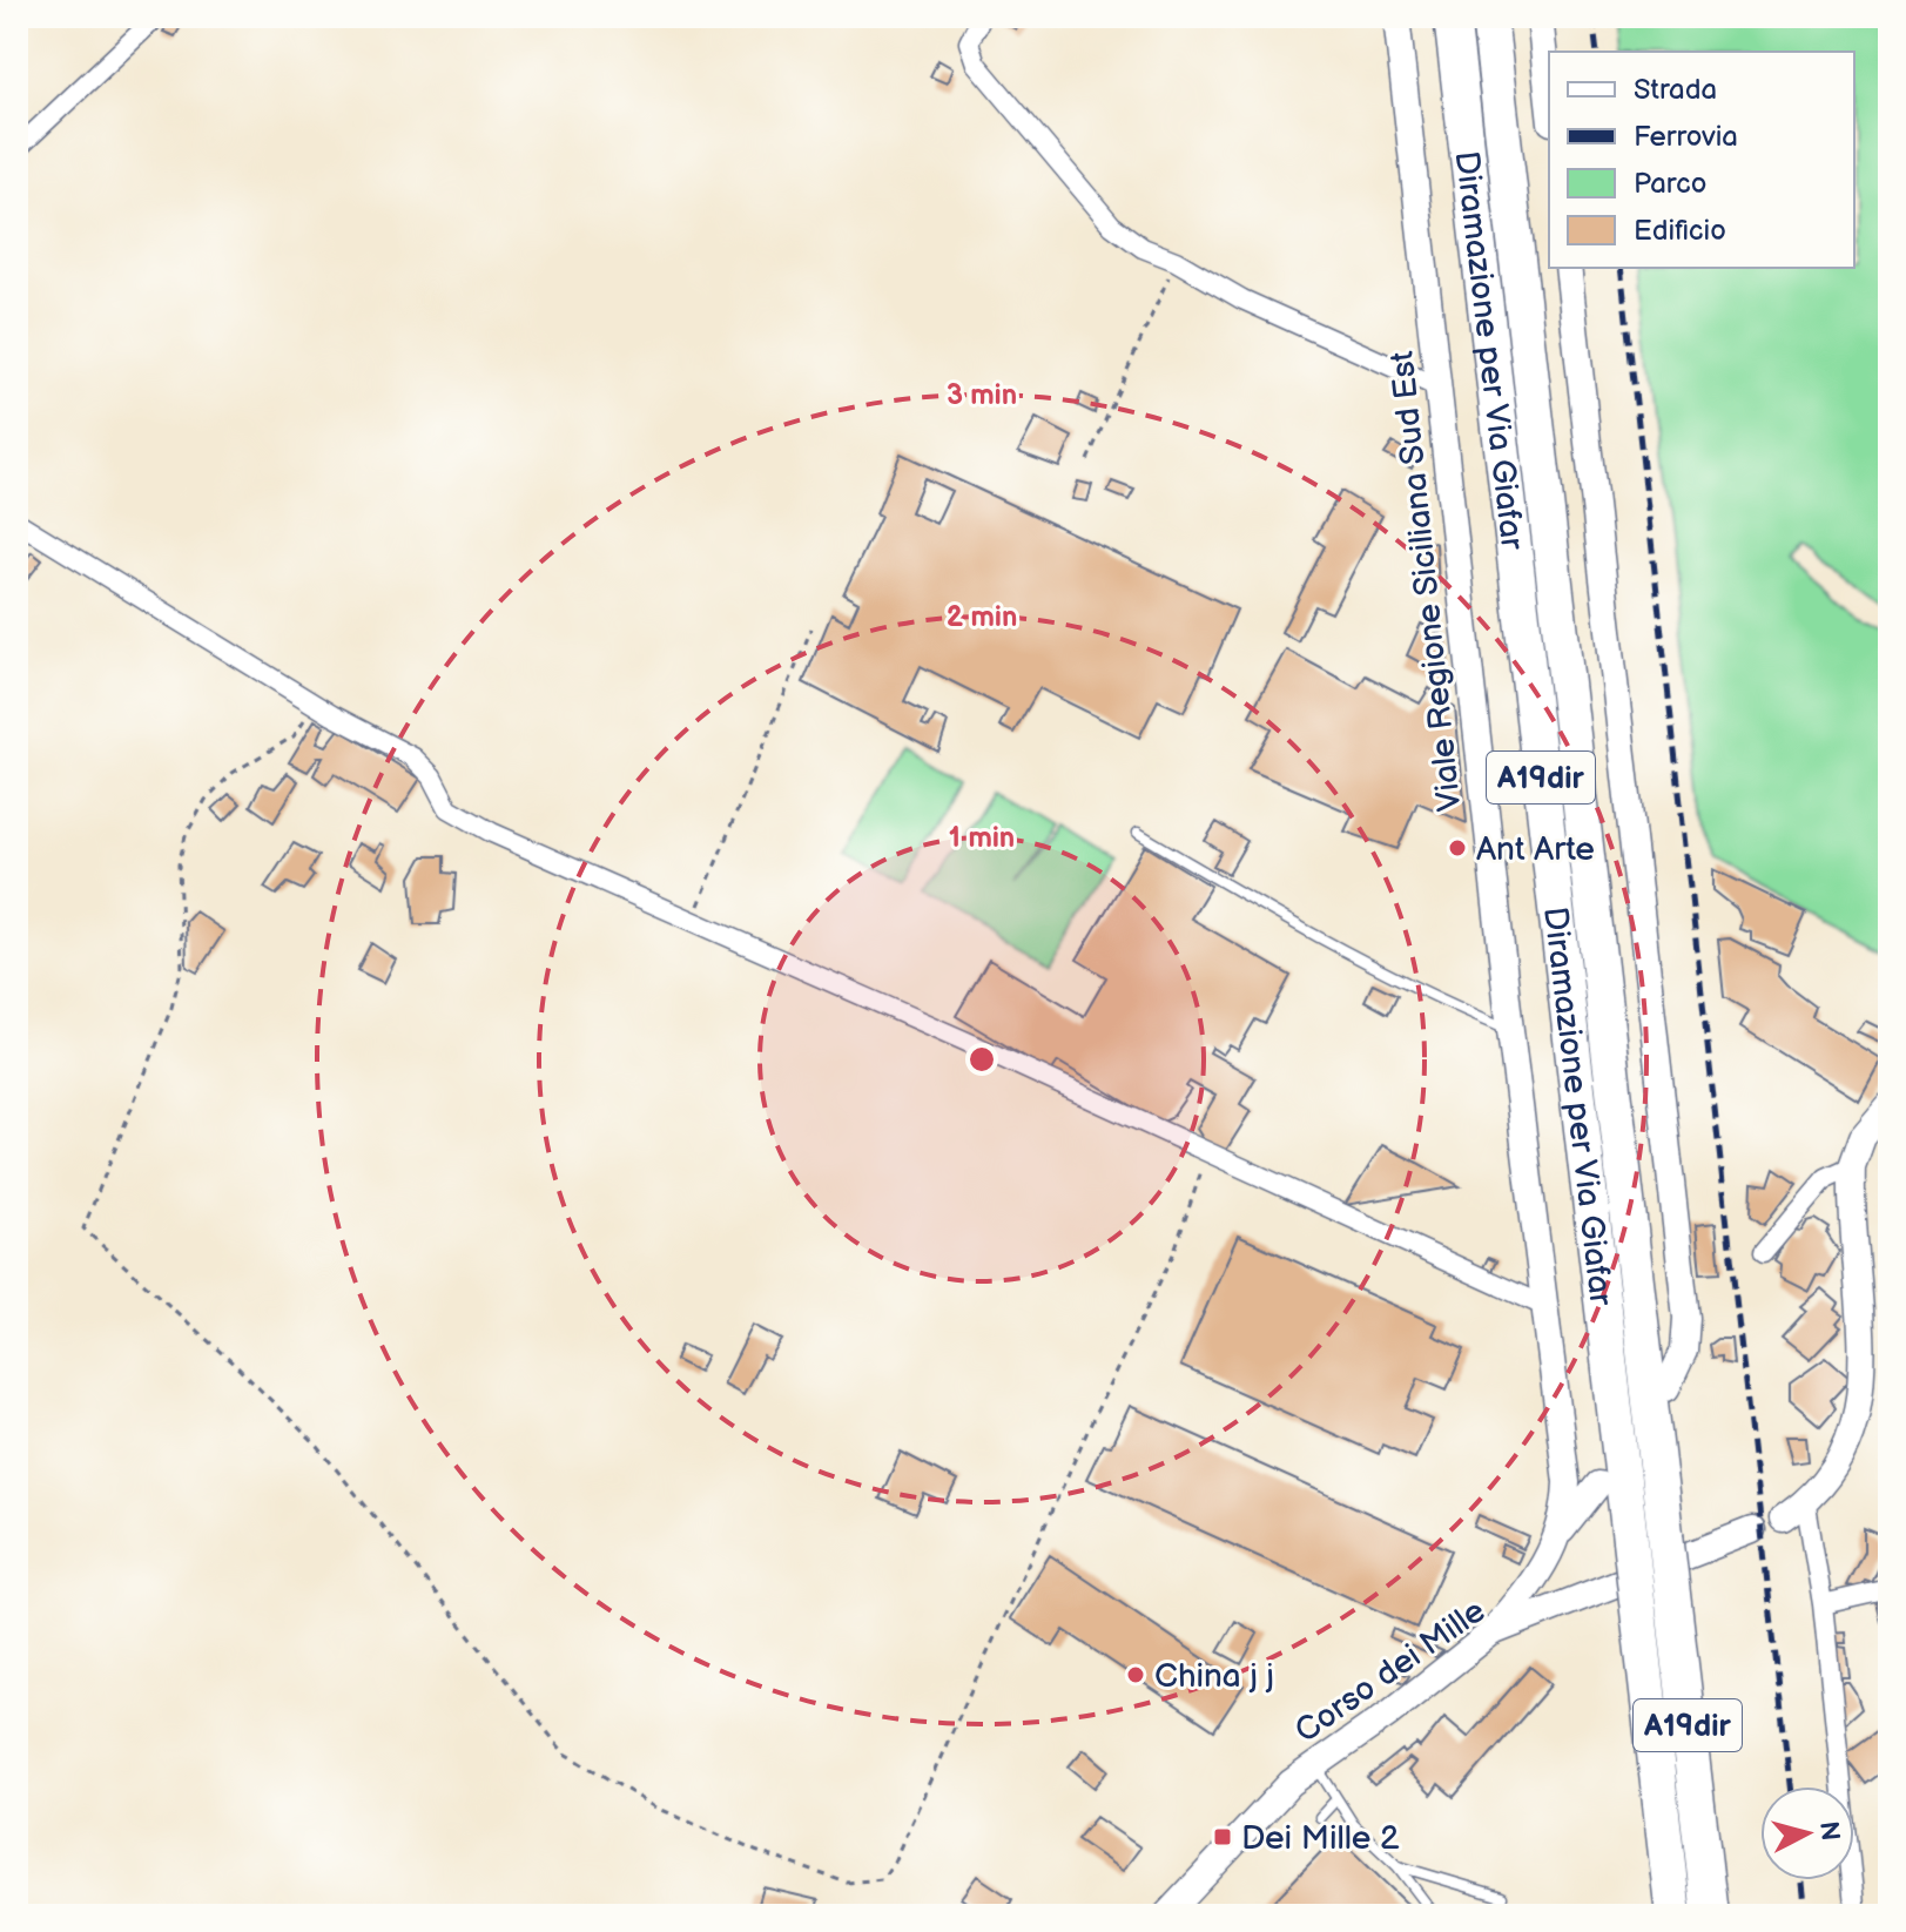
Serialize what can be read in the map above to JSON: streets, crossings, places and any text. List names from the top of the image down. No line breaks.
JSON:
{"streets":{"highway":["Diramazione per Via Giafar","A19dir"],"street":["Viale Regione Siciliana Sud Est","Corso dei Mille"]},"crossings":[["Viale Regione Siciliana Sud Est","Corso dei Mille"]],"places":{"other":["Ant Arte","China j j"],"transit":["Dei Mille 2"]},"legend":["Strada","Ferrovia","Parco","Edificio"],"north":"right","rings":["3 min","2 min","1 min"]}
